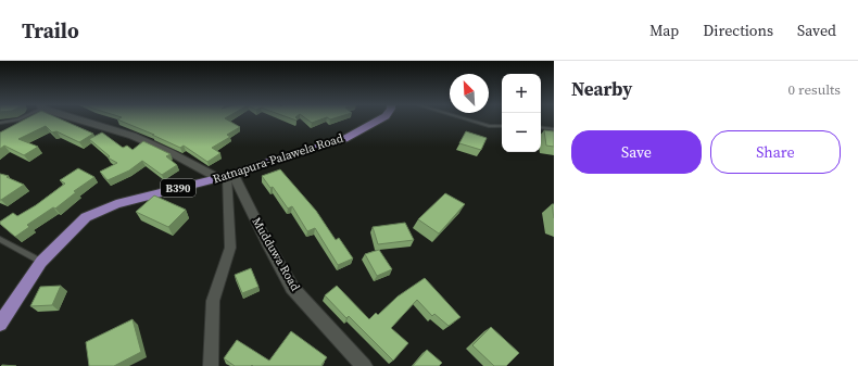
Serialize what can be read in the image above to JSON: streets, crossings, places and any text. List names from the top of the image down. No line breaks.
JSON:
{"streets":{"main road":["Ratnapura-Palawela Road","B390"],"street":["Mudduwa Road"]},"crossings":[["Ratnapura-Palawela Road","Mudduwa Road"]],"north":"top left","page":{"header":"Trailo","nav":["Map","Directions","Saved"],"heading":["Nearby","0 results"],"map_buttons":["+","−"],"buttons":["Save","Share"]}}
